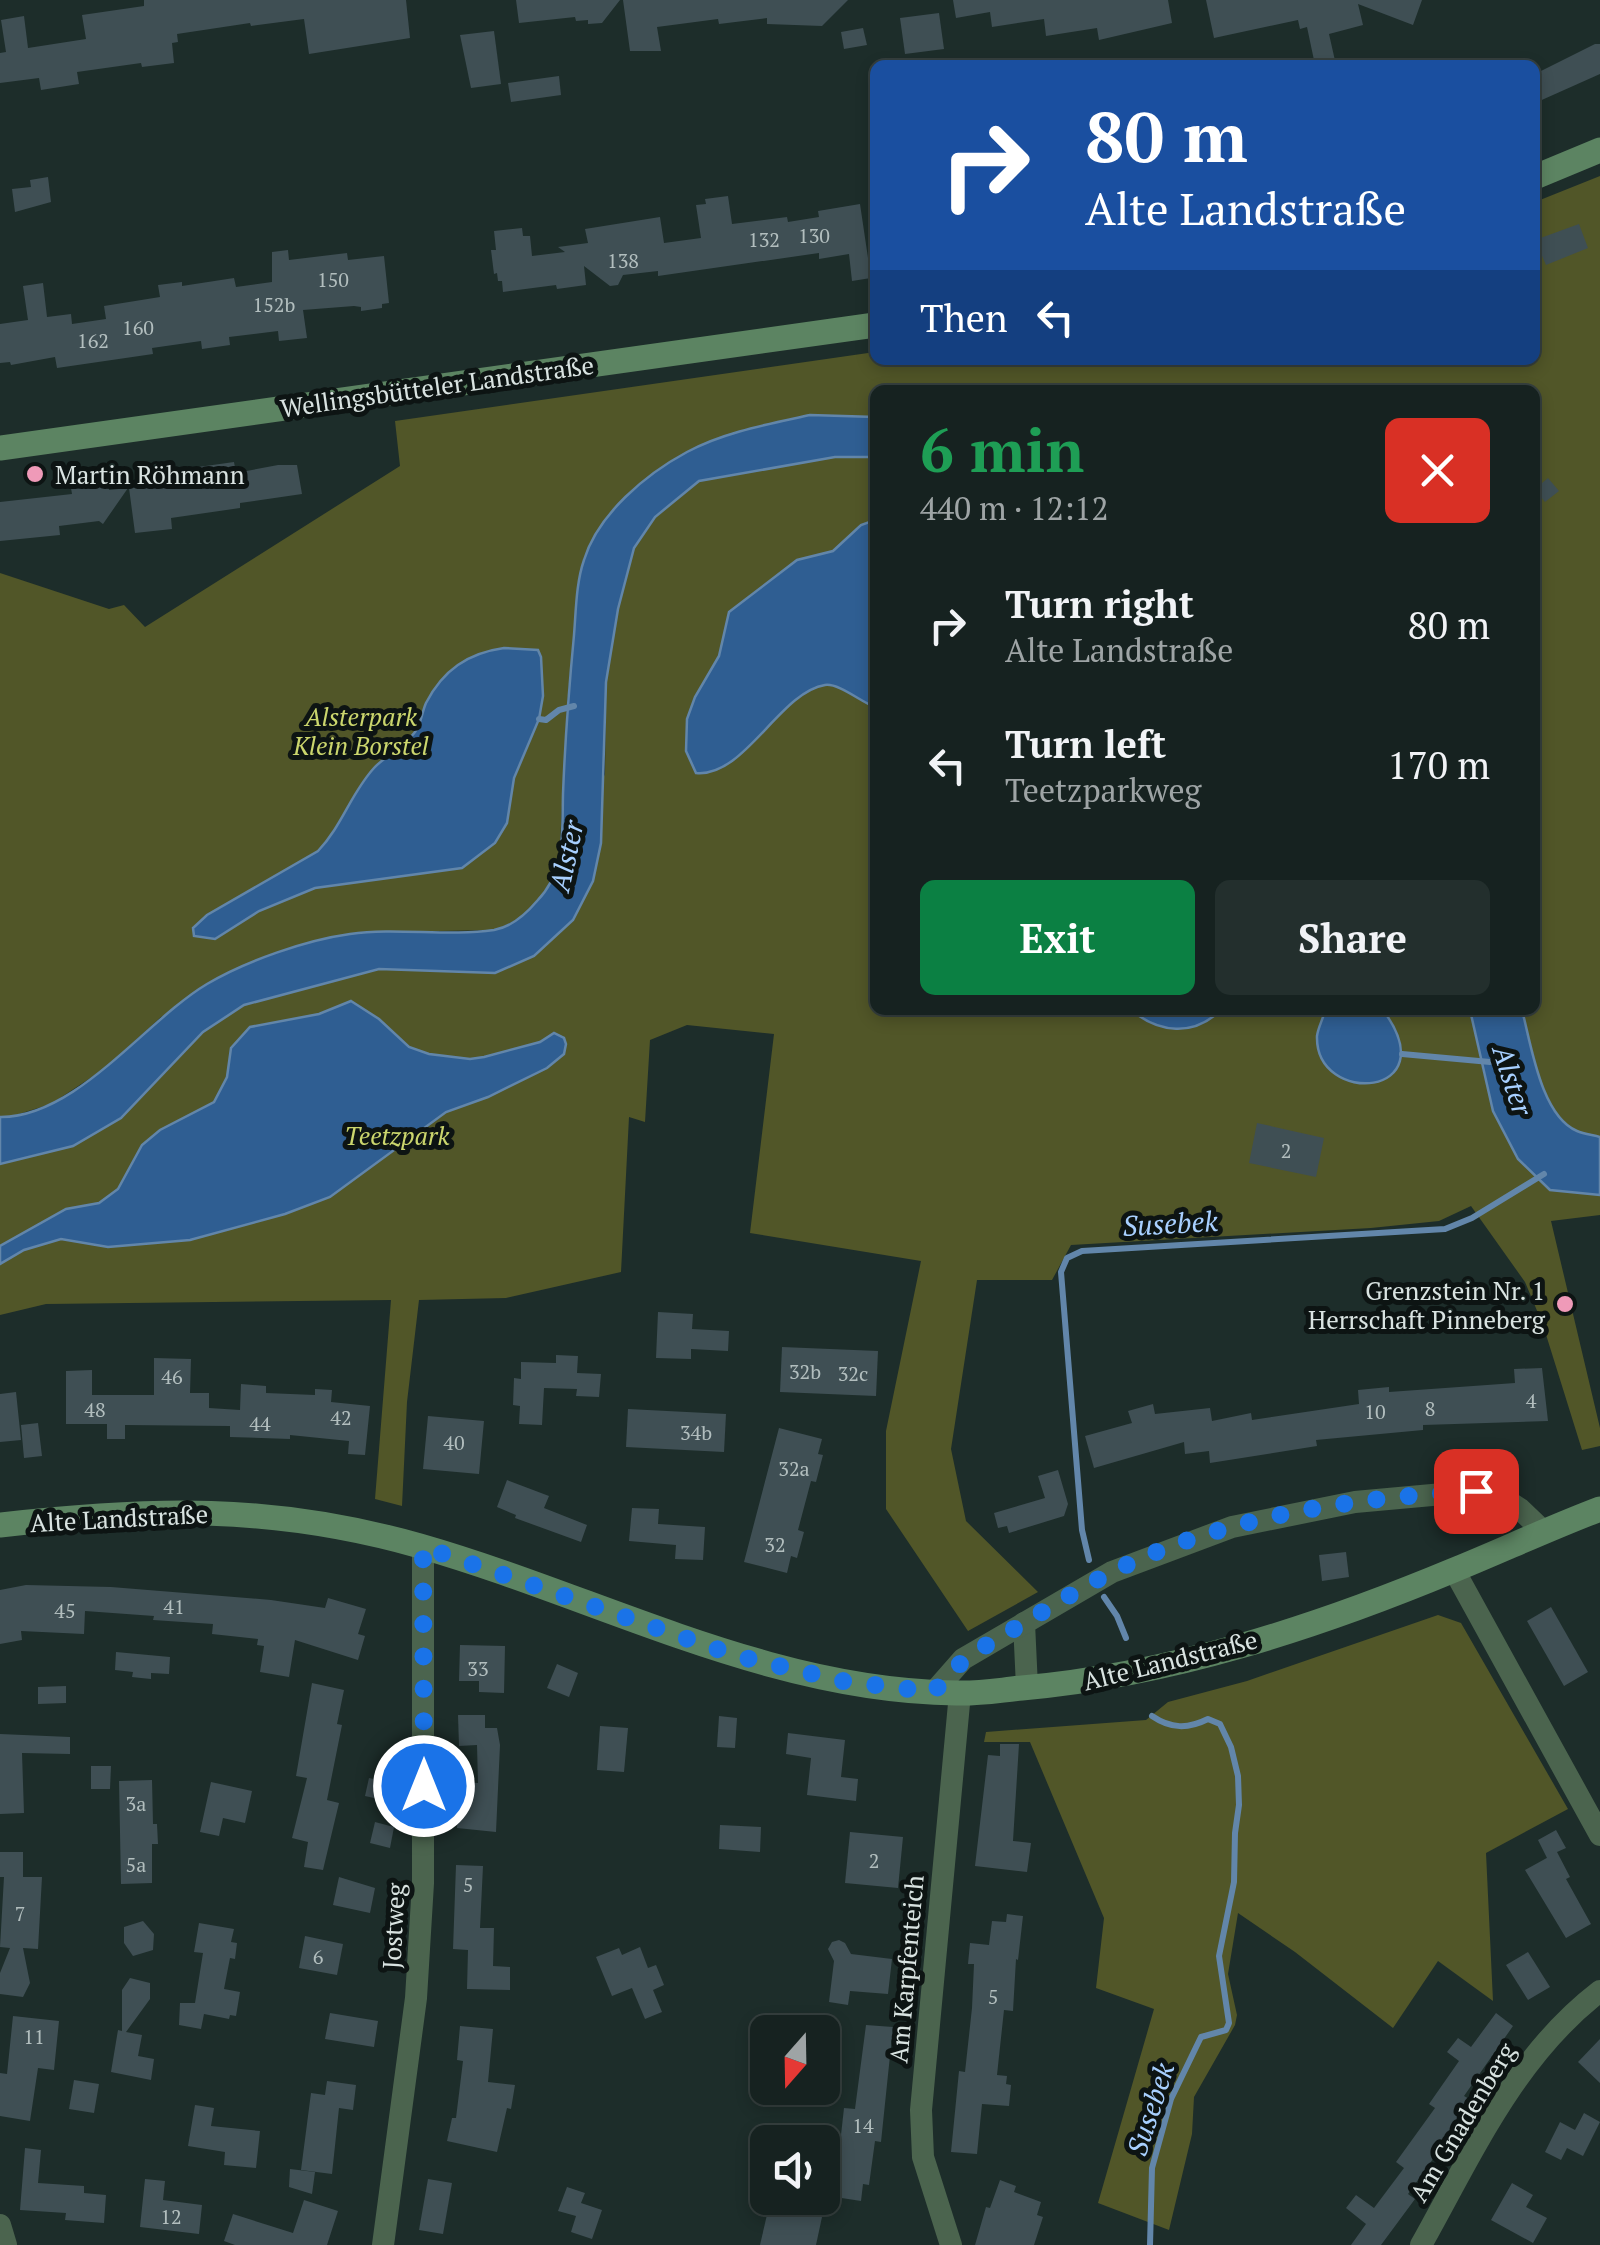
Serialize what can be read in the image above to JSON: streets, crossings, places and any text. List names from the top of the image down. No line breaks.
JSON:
{"streets":{"main road":["Wellingsbütteler Landstraße","Alte Landstraße"],"street":["Jostweg","Am Karpfenteich","Am Gnadenberg"]},"crossings":[["Alte Landstraße","Jostweg"],["Alte Landstraße","Am Karpfenteich"]],"water":["Alster","Susebek"],"parks":["Alsterpark Klein Borstel","Teetzpark"],"places":["Martin Röhmann","Grenzstein Nr. 1 Herrschaft Pinneberg"],"house_numbers":["130","132","138","150","152b","160","162","2","32b","32c","46","4","8","48","10","42","44","34b","40","32a","32","41","45","33","3a","2","5a","5","7","6","5","11","14","12"],"north":"bottom","page":{"turn":["80 m","Alte Landstraße"],"then":"Then","heading":["6 min","440 m · 12:12"],"list":[{"name":"Turn right","note":"Alte Landstraße","value":"80 m"},{"name":"Turn left","note":"Teetzparkweg","value":"170 m"}],"buttons":["Exit","Share"]}}
